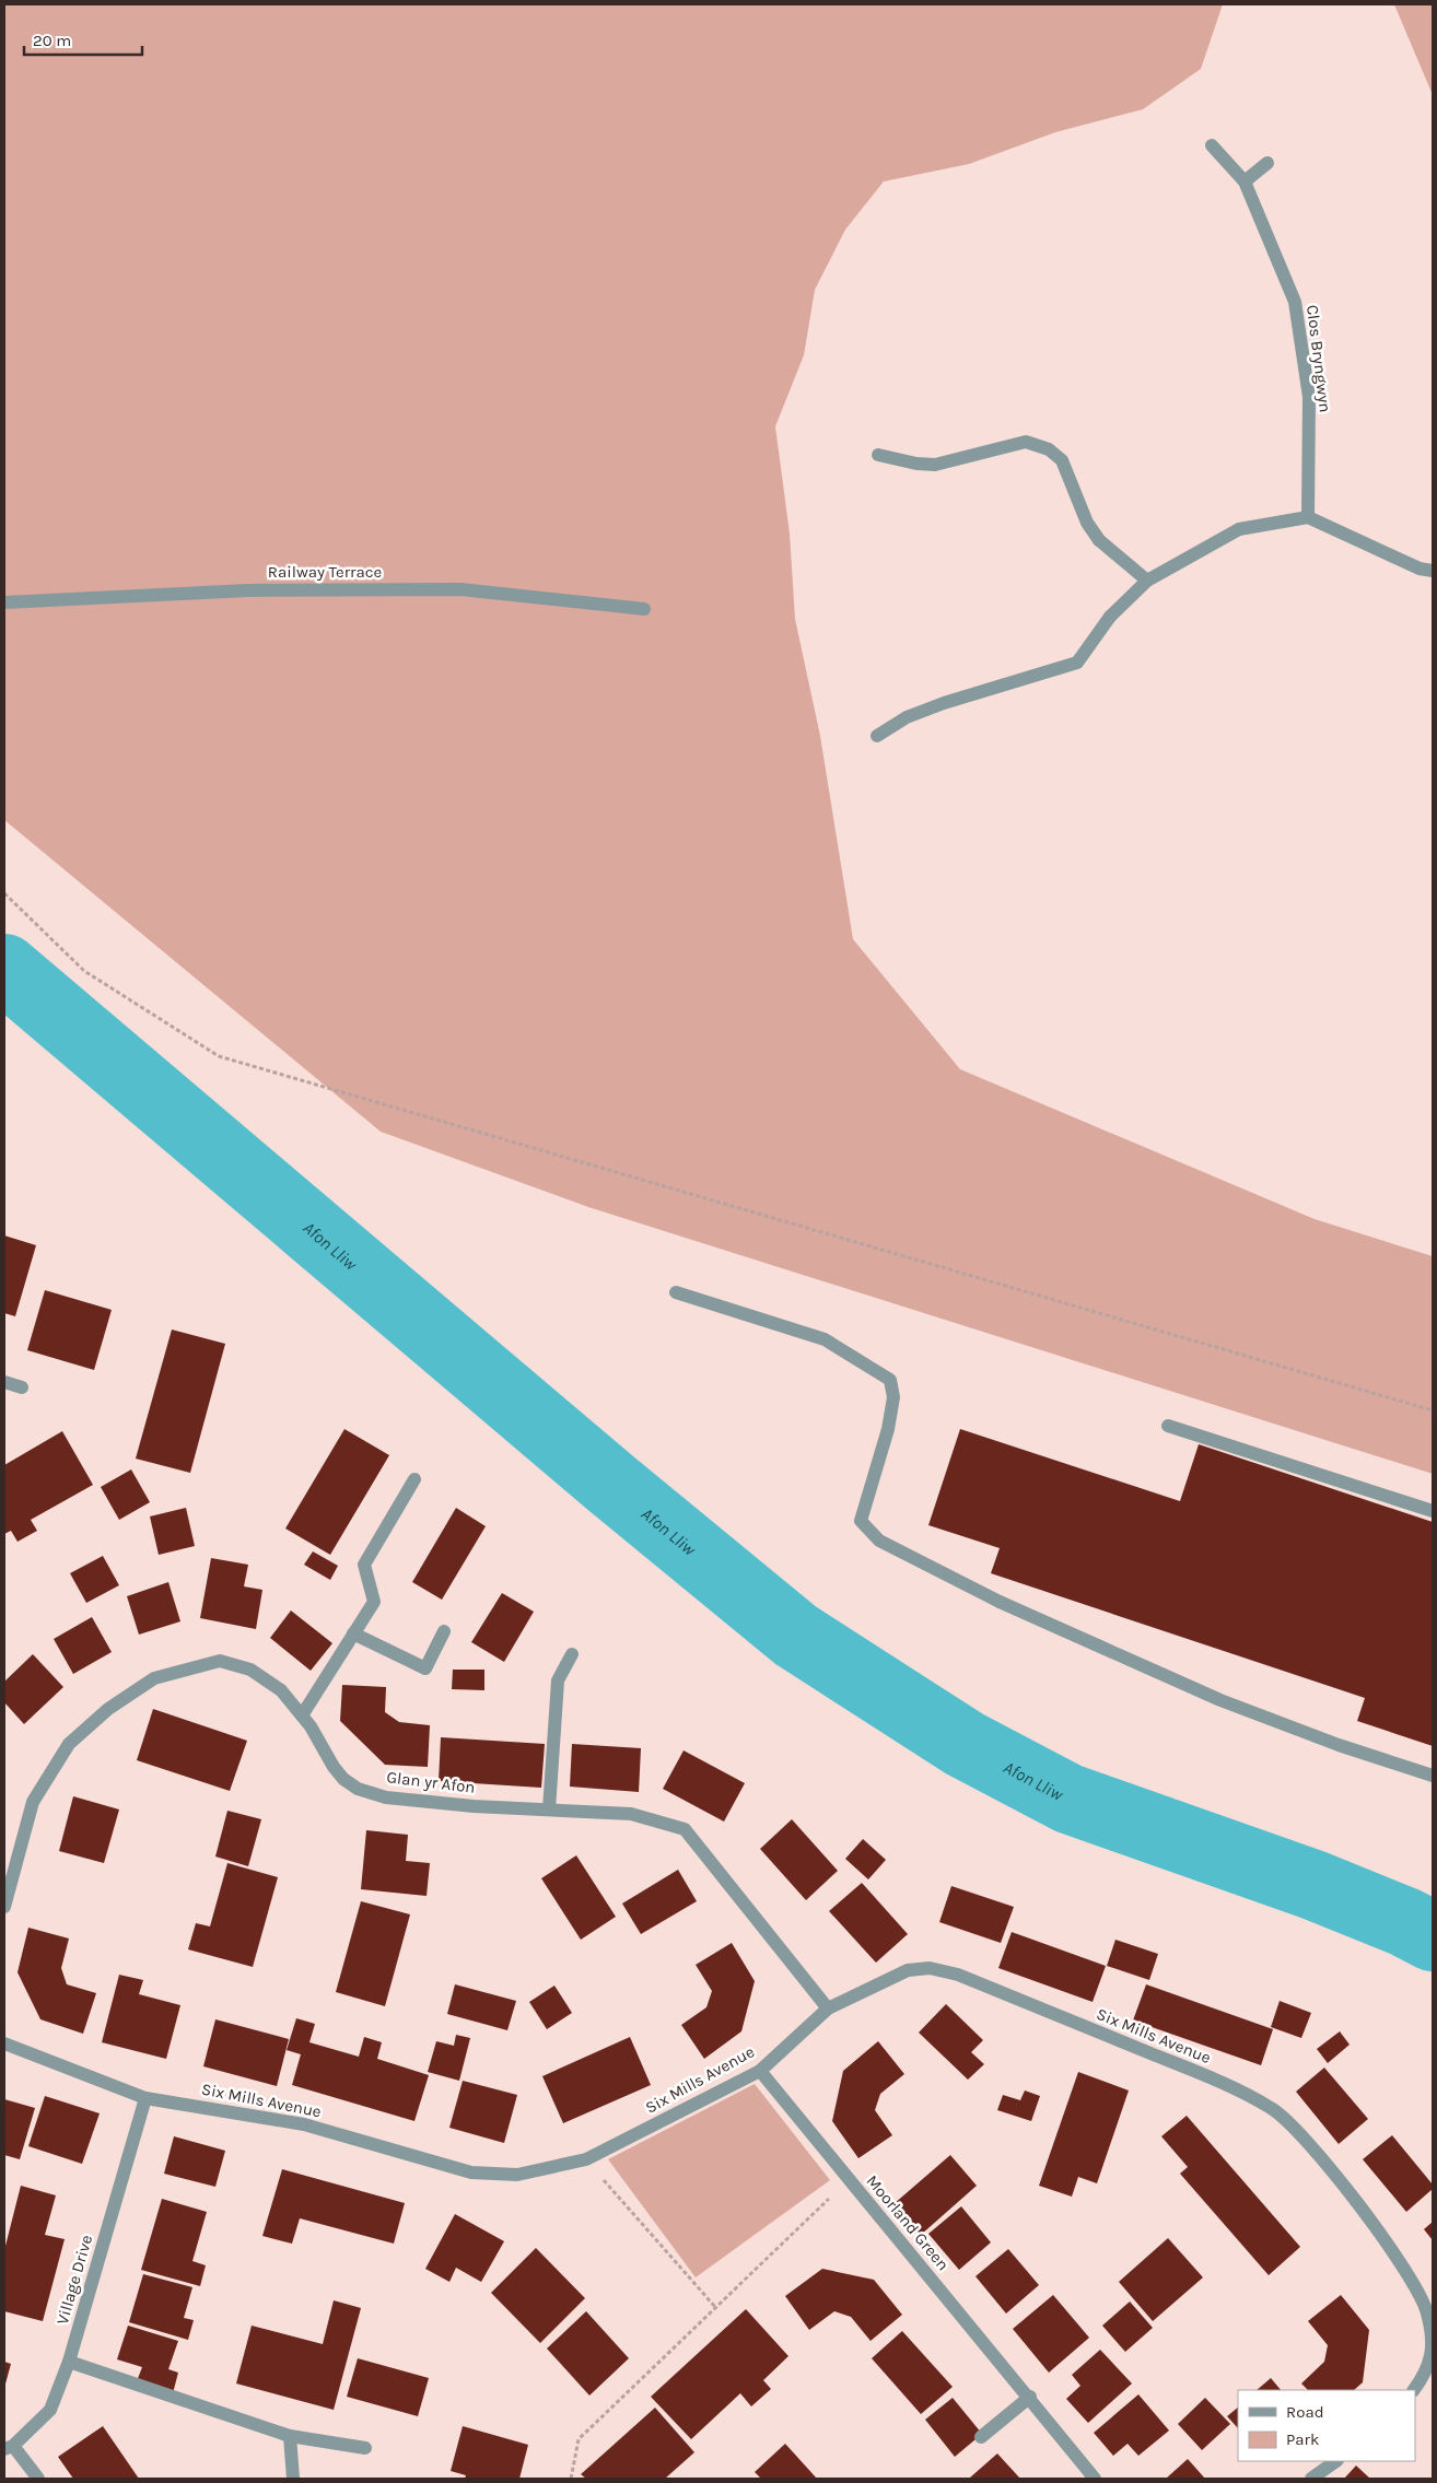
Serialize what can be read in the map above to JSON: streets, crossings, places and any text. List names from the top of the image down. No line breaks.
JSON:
{"streets":{"street":["Clos Bryngwyn","Railway Terrace","Glan yr Afon","Six Mills Avenue","Moorland Green","Village Drive"]},"crossings":[["Glan yr Afon","Six Mills Avenue"],["Six Mills Avenue","Moorland Green"],["Six Mills Avenue","Village Drive"]],"water":["Afon Lliw"],"legend":["Road","Park"],"scale_bar":"20 m"}
